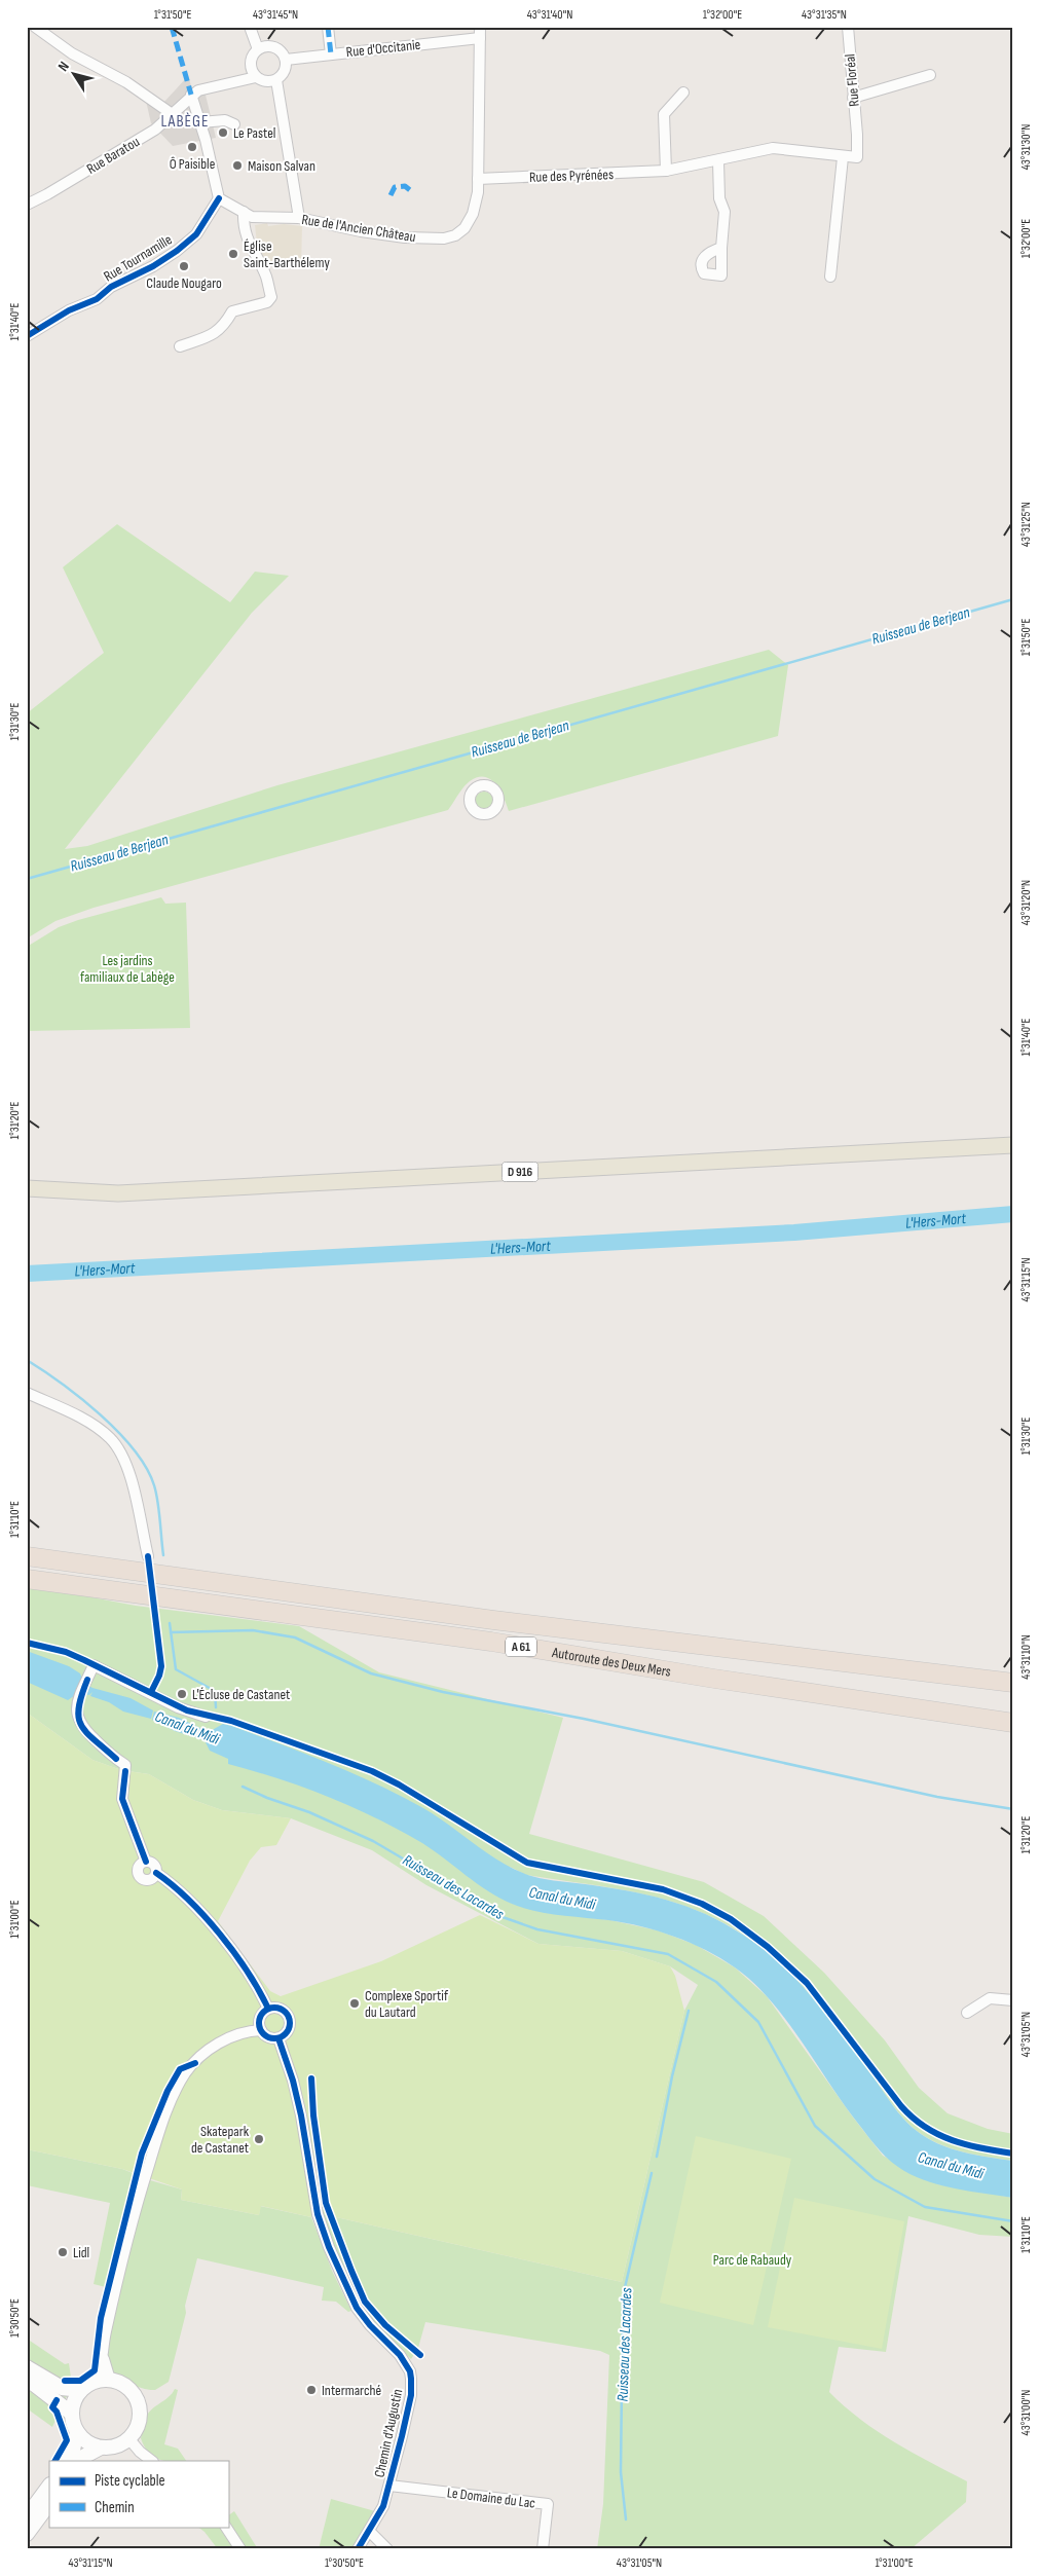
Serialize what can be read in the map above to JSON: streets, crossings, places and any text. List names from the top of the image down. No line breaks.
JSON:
{"streets":{"highway":["A 61","Autoroute des Deux Mers"],"main road":["D 916"],"street":["Rue d'Occitanie","Rue Floréal","Rue Baratou","Rue des Pyrénées","Rue de l'Ancien Château","Rue Tournamille","Chemin d'Augustin","Le Domaine du Lac"]},"crossings":[["Rue d'Occitanie","Rue de l'Ancien Château"],["Rue Floréal","Rue des Pyrénées"],["Rue des Pyrénées","Rue de l'Ancien Château"],["Rue de l'Ancien Château","Rue Tournamille"],["Chemin d'Augustin","Le Domaine du Lac"]],"districts":["LABÈGE"],"water":["Ruisseau de Berjean","L'Hers-Mort","Canal du Midi","Ruisseau des Lacardes"],"parks":["Les jardins familiaux de Labège","Parc de Rabaudy"],"places":["Le Pastel","Ô Paisible","Maison Salvan","Église Saint-Barthélemy","Claude Nougaro","L'Écluse de Castanet","Complexe Sportif du Lautard","Skatepark de Castanet","Lidl","Intermarché"],"legend":["Piste cyclable","Chemin"],"north":"top left","coordinates":["1°31'50\"E","43°31'45\"N","43°31'40\"N","1°32'00\"E","43°31'35\"N","43°31'30\"N","1°31'40\"E","43°31'25\"N","1°31'30\"E","43°31'20\"N","1°31'20\"E","43°31'15\"N","1°31'10\"E","43°31'10\"N","1°31'00\"E","43°31'05\"N","1°30'50\"E","43°31'00\"N"]}
